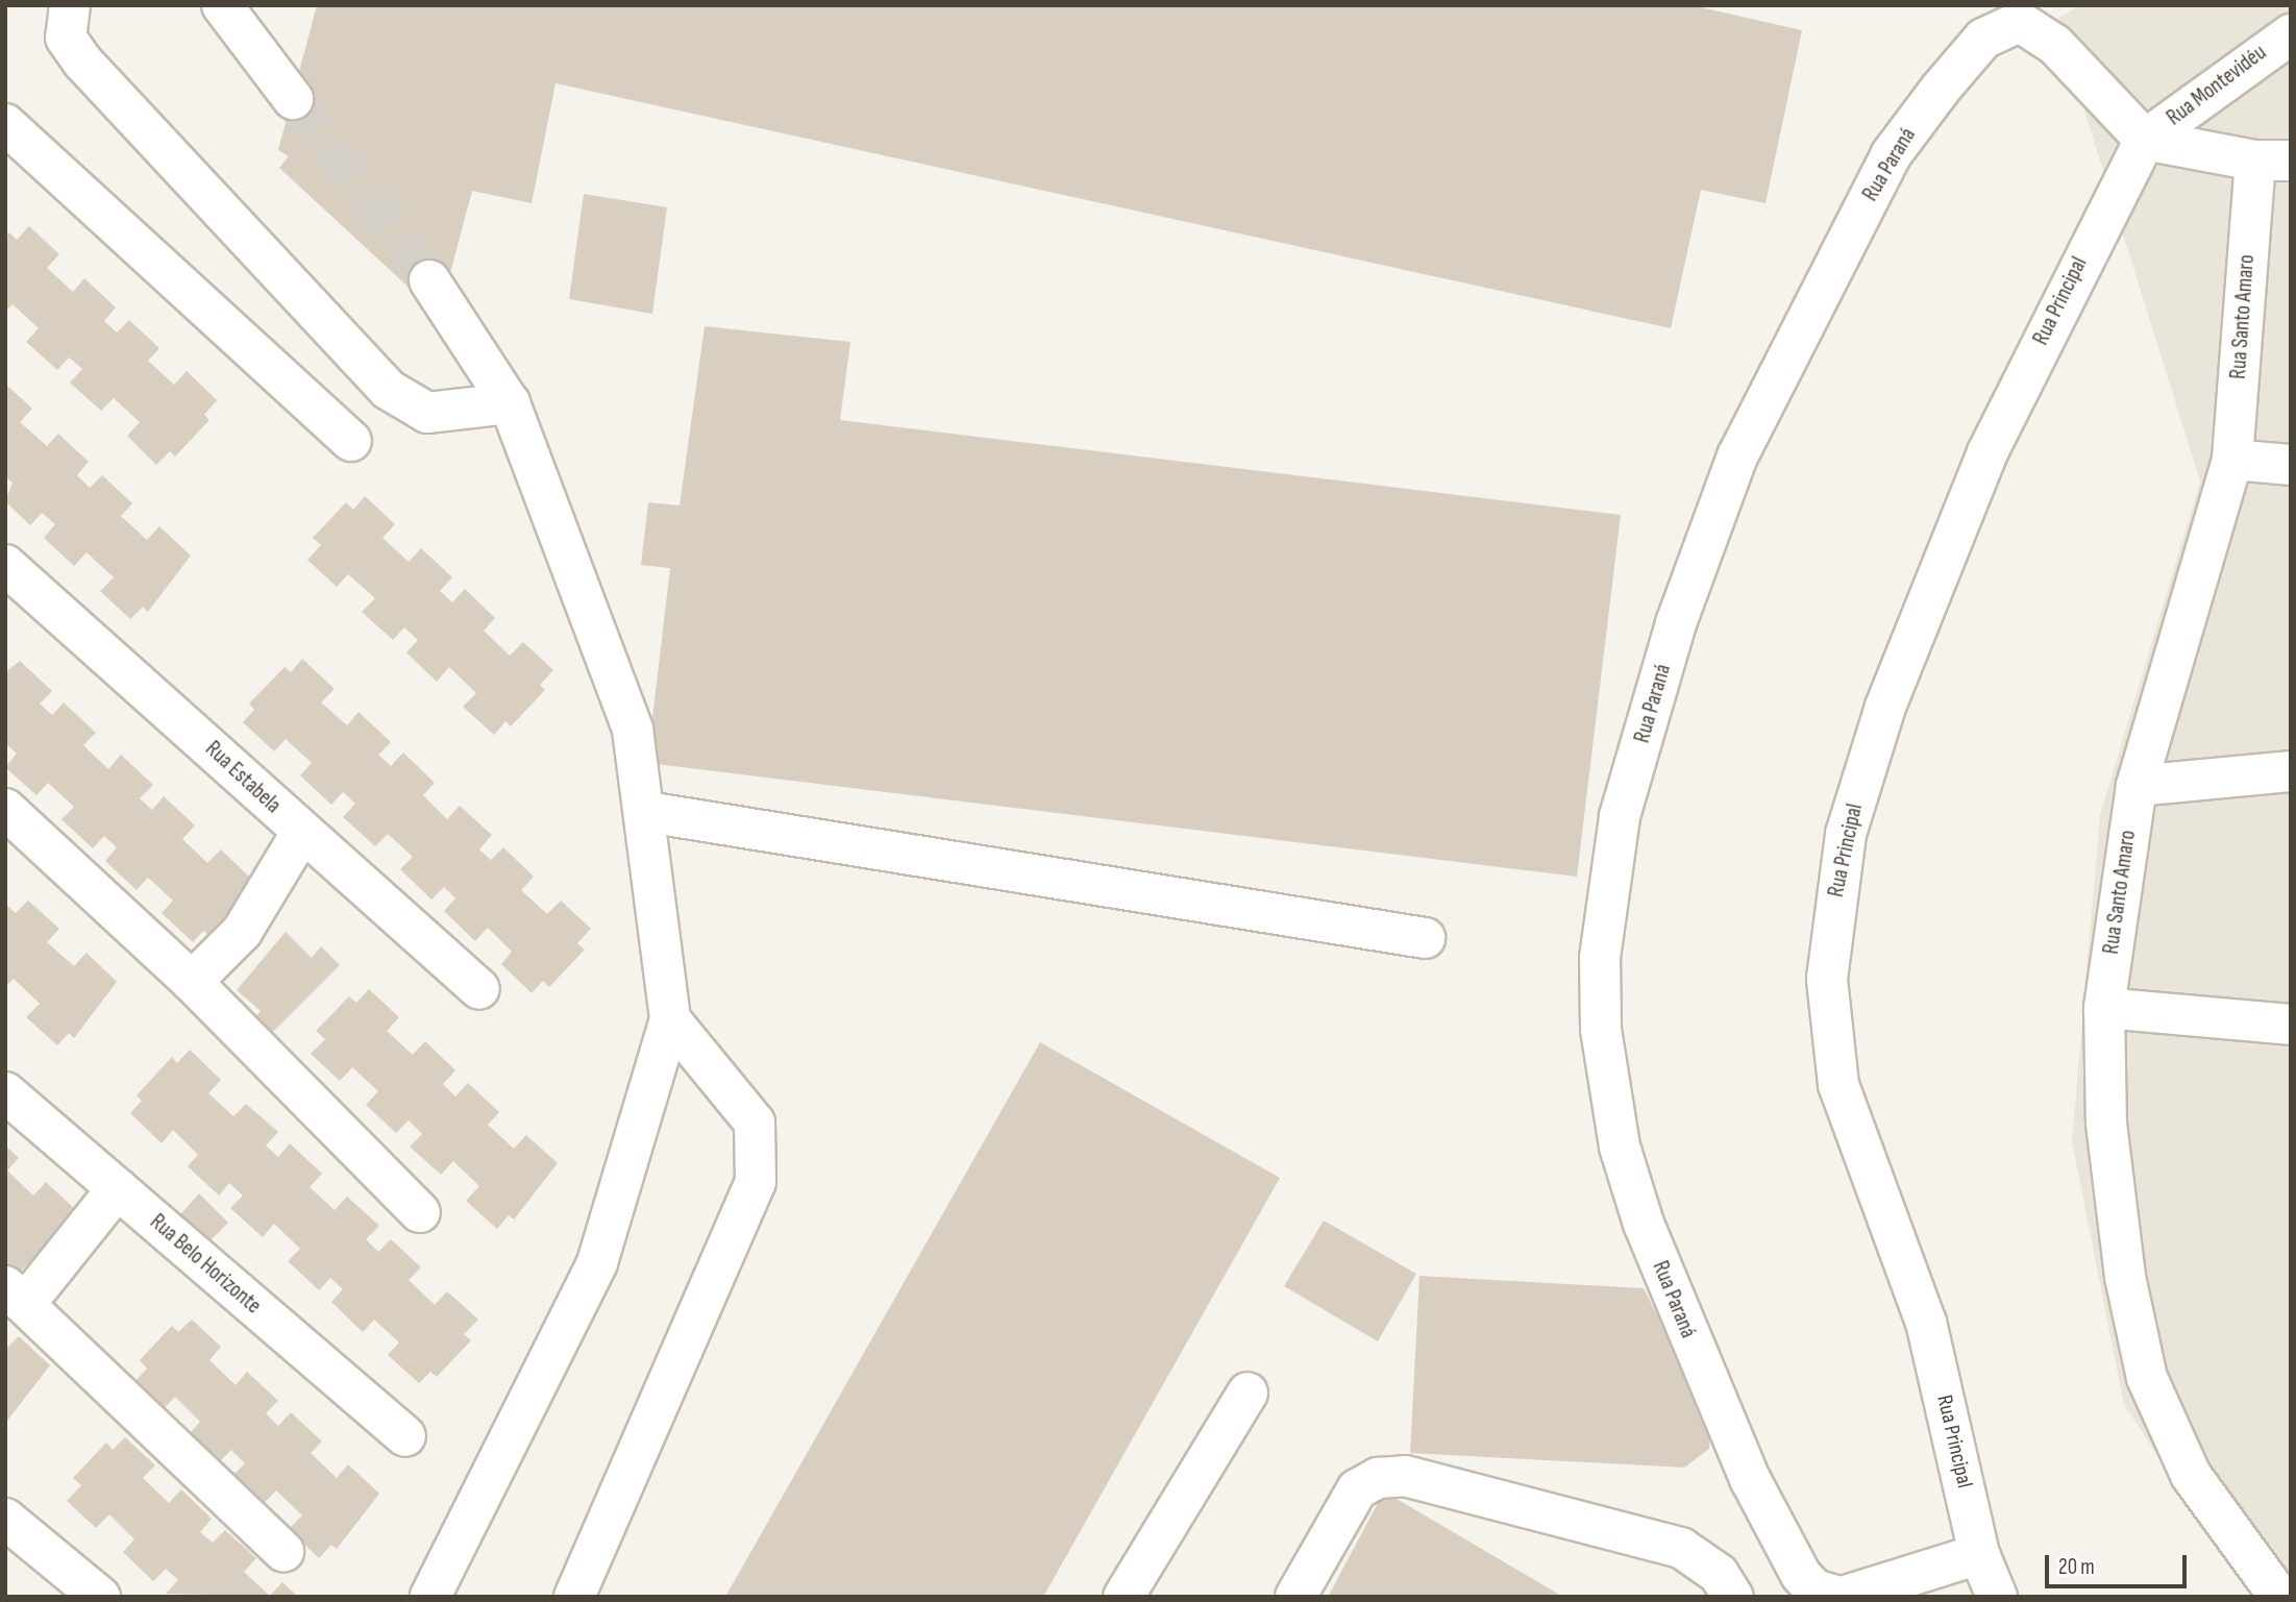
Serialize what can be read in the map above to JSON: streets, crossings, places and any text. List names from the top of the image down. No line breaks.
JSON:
{"streets":{"street":["Rua Montevidéu","Rua Paraná","Rua Principal","Rua Santo Amaro","Rua Estabela","Rua Belo Horizonte"]},"crossings":[["Rua Montevidéu","Rua Paraná"],["Rua Montevidéu","Rua Principal"],["Rua Paraná","Rua Principal"]],"scale_bar":"20 m"}
